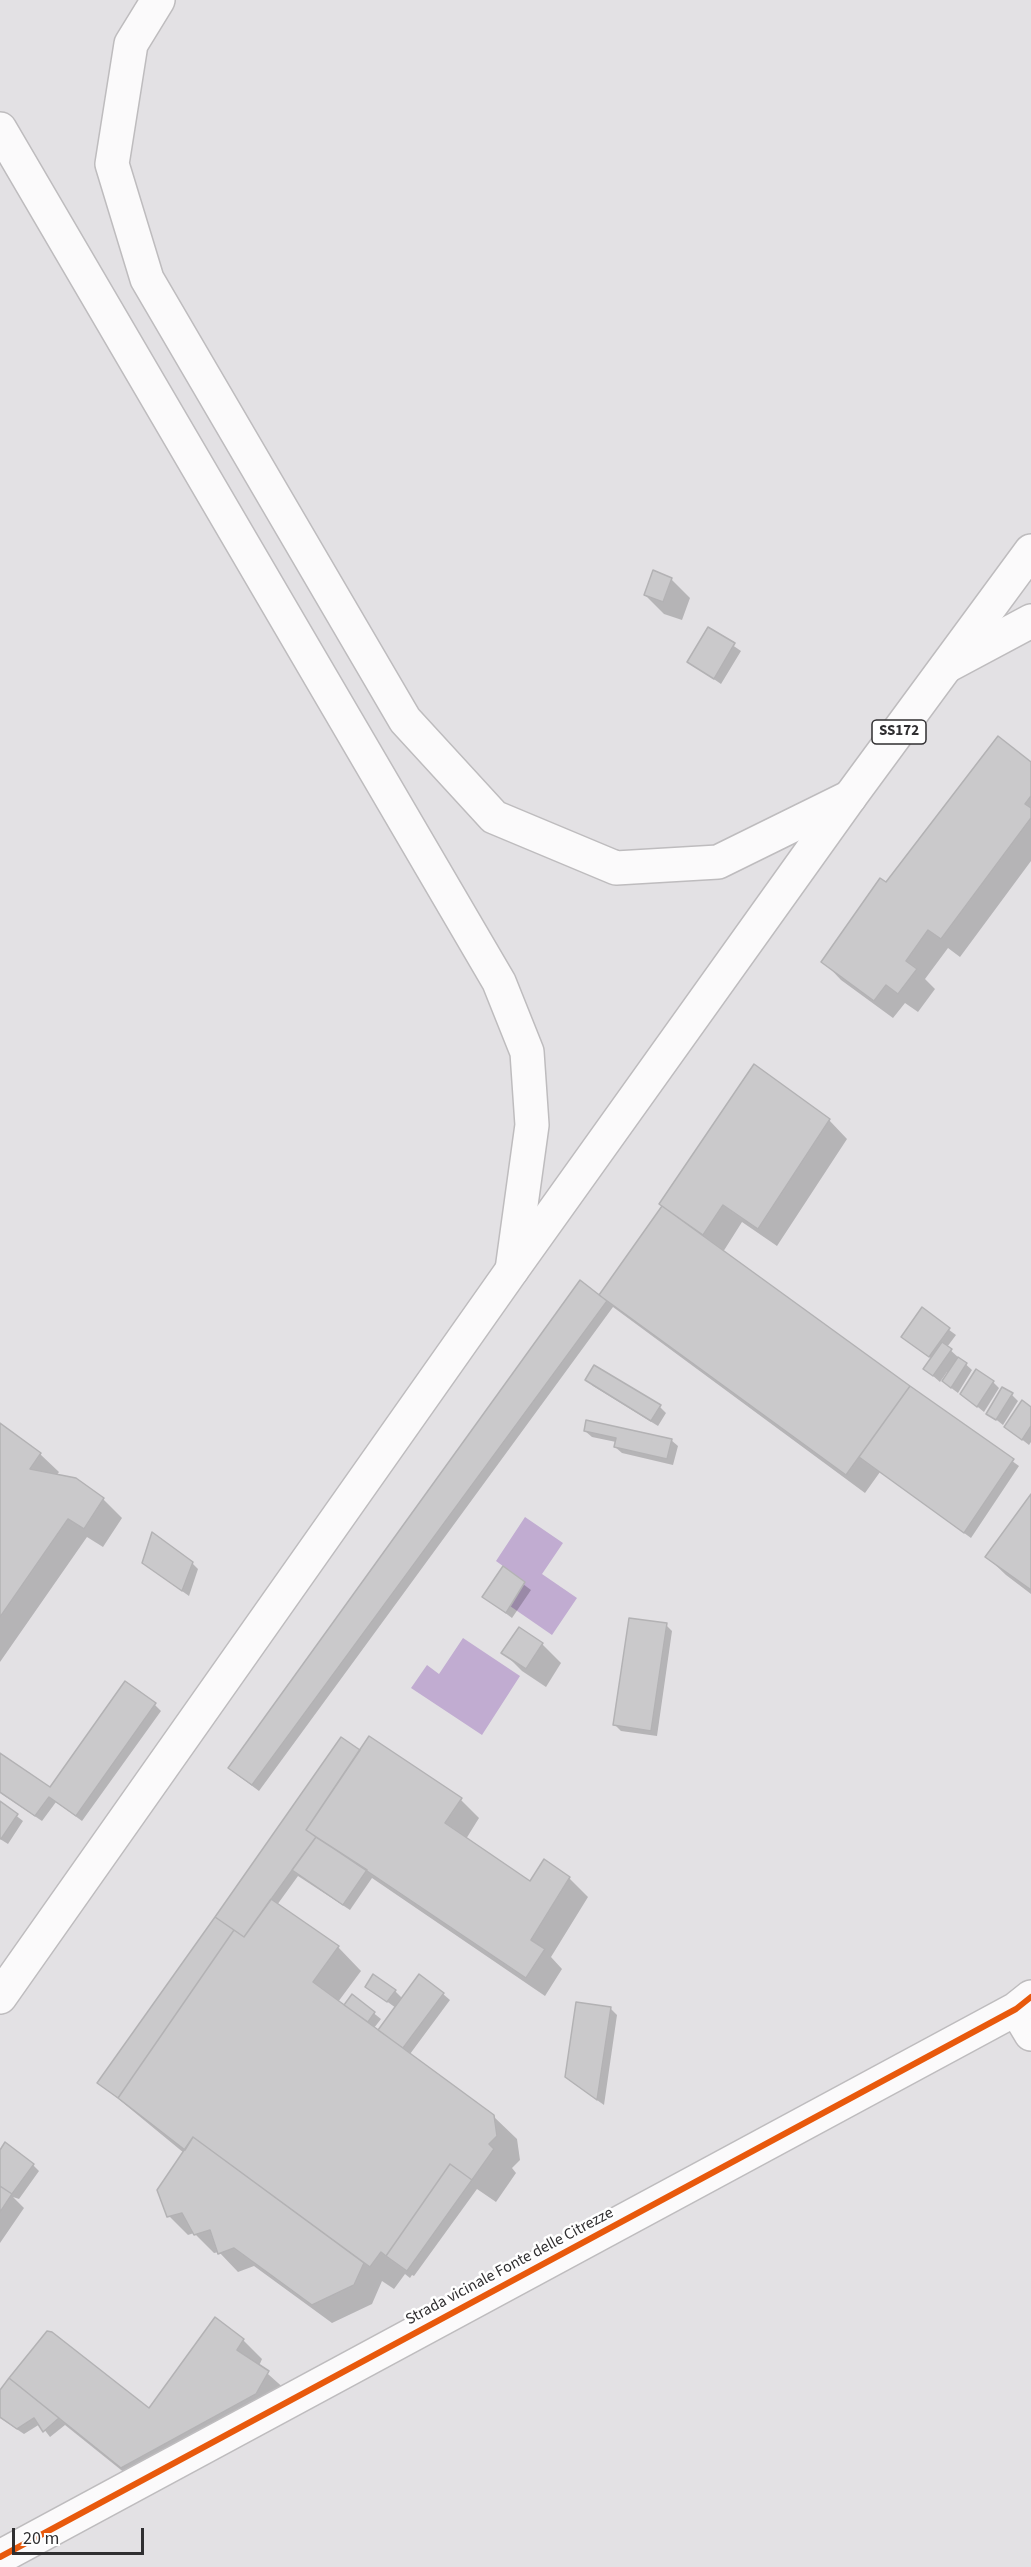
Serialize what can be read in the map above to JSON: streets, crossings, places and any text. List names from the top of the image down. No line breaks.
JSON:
{"streets":{"main road":["SS172","Strada vicinale Fonte delle Citrezze"]},"scale_bar":"20 m"}
